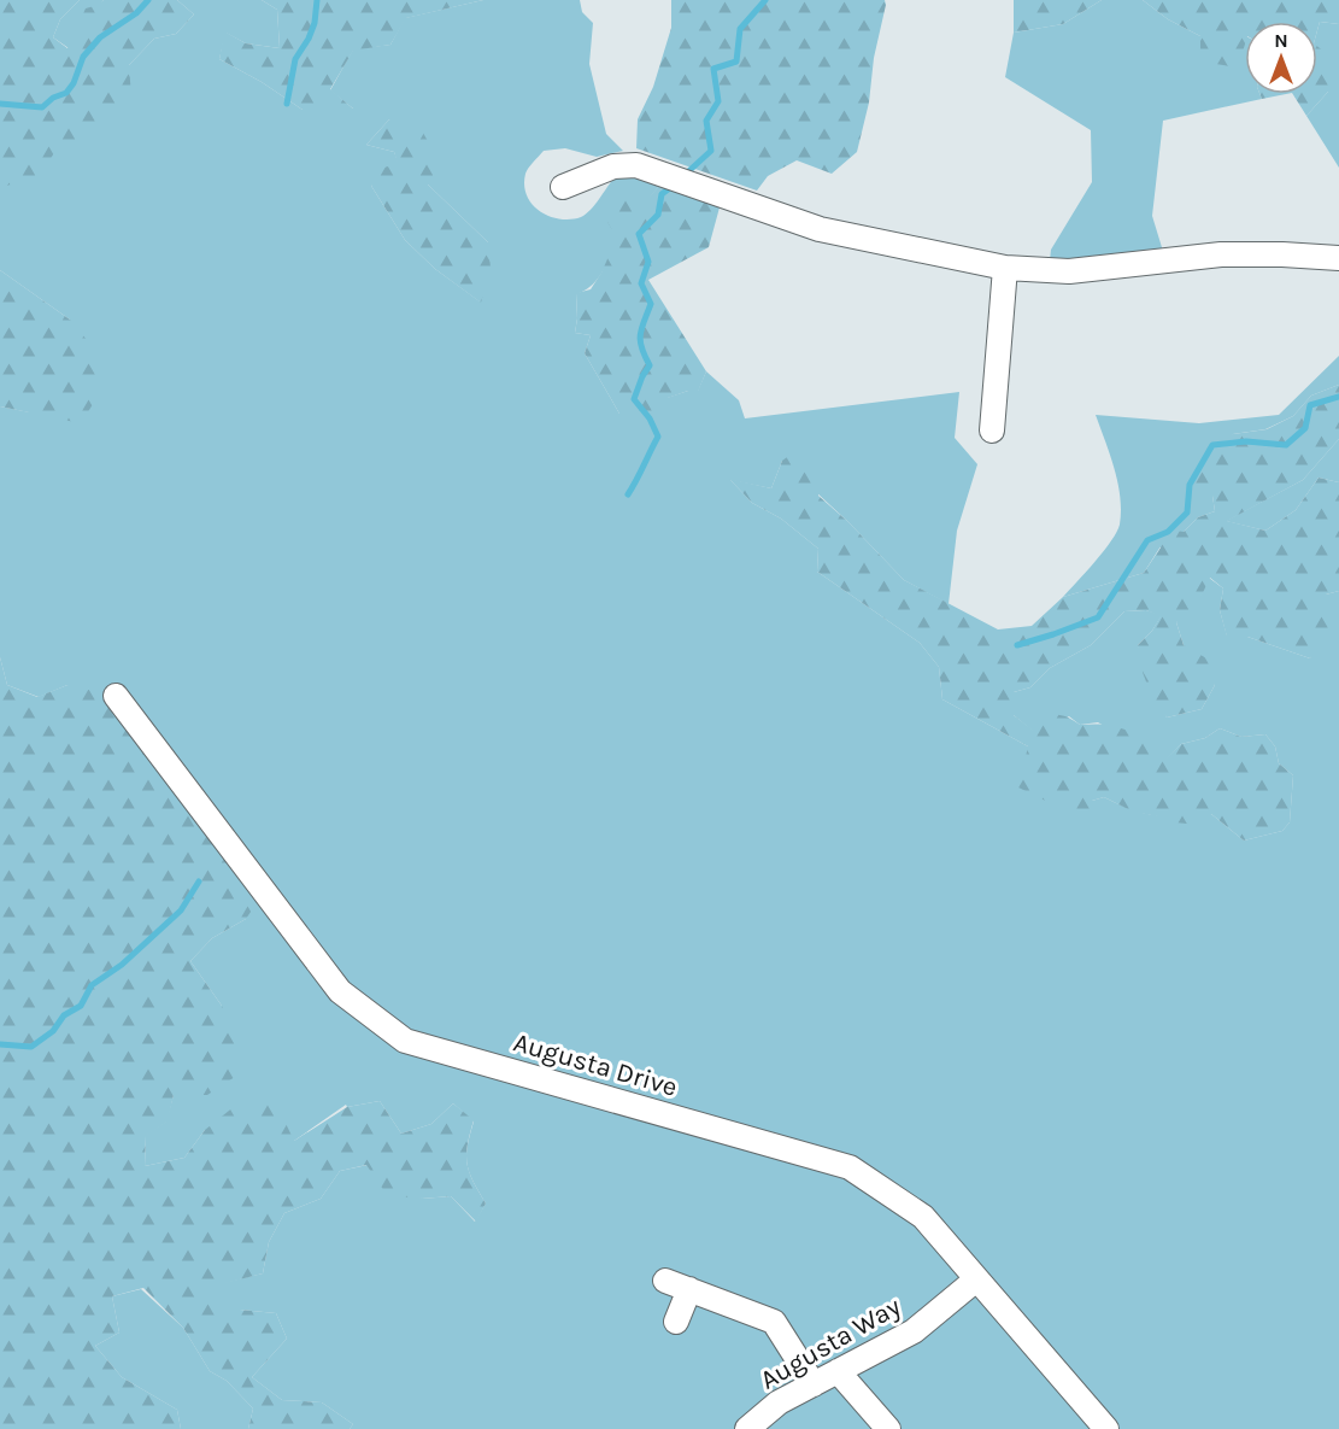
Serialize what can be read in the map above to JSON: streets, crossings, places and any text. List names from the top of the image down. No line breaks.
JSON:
{"streets":{"street":["Augusta Drive","Augusta Way"]},"crossings":[["Augusta Drive","Augusta Way"]],"north":"top"}
